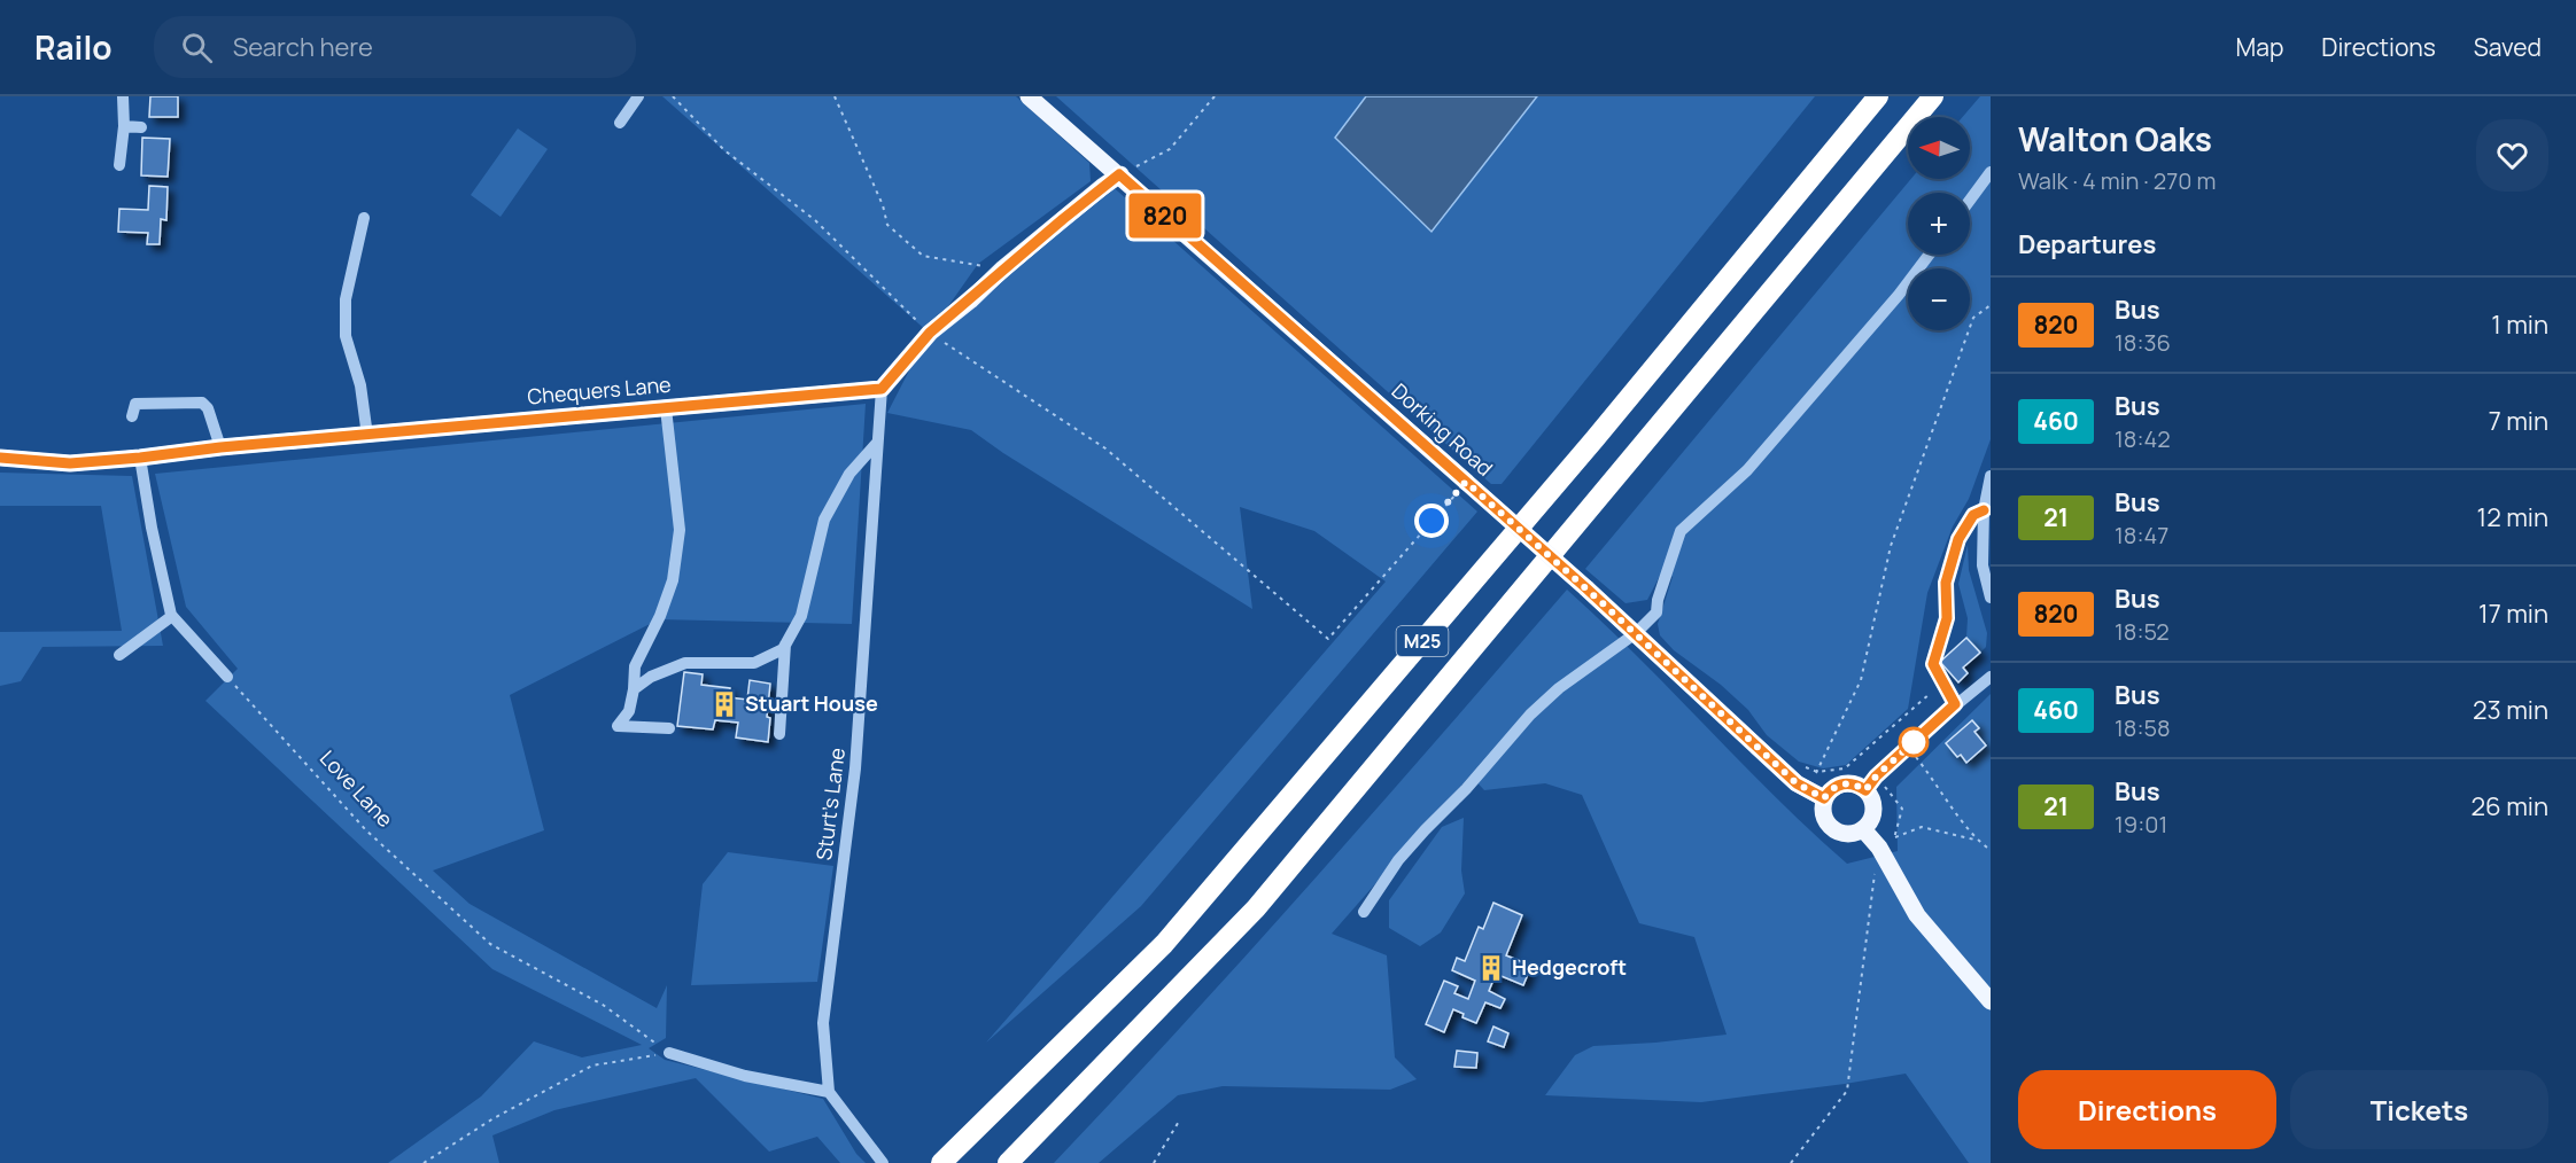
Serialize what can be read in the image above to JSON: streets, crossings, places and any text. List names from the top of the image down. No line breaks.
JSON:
{"streets":{"highway":["M25"],"main road":["Chequers Lane","Dorking Road"],"street":["Sturt's Lane"],"path":["Love Lane"]},"crossings":[["Chequers Lane","Sturt's Lane"]],"places":{"building":["Stuart House","Hedgecroft"]},"lines":["bus line 820"],"north":"left","page":{"header":"Railo","search":"Search here","nav":["Map","Directions","Saved"],"on_map":"820","heading":[["Walton Oaks","Walk · 4 min · 270 m"],"Departures"],"map_buttons":["+","−"],"list":[{"mark":"820","name":"Bus","note":"18:36","value":"1 min"},{"mark":"460","name":"Bus","note":"18:42","value":"7 min"},{"mark":"21","name":"Bus","note":"18:47","value":"12 min"},{"mark":"820","name":"Bus","note":"18:52","value":"17 min"},{"mark":"460","name":"Bus","note":"18:58","value":"23 min"},{"mark":"21","name":"Bus","note":"19:01","value":"26 min"}],"buttons":["Directions","Tickets"]}}
